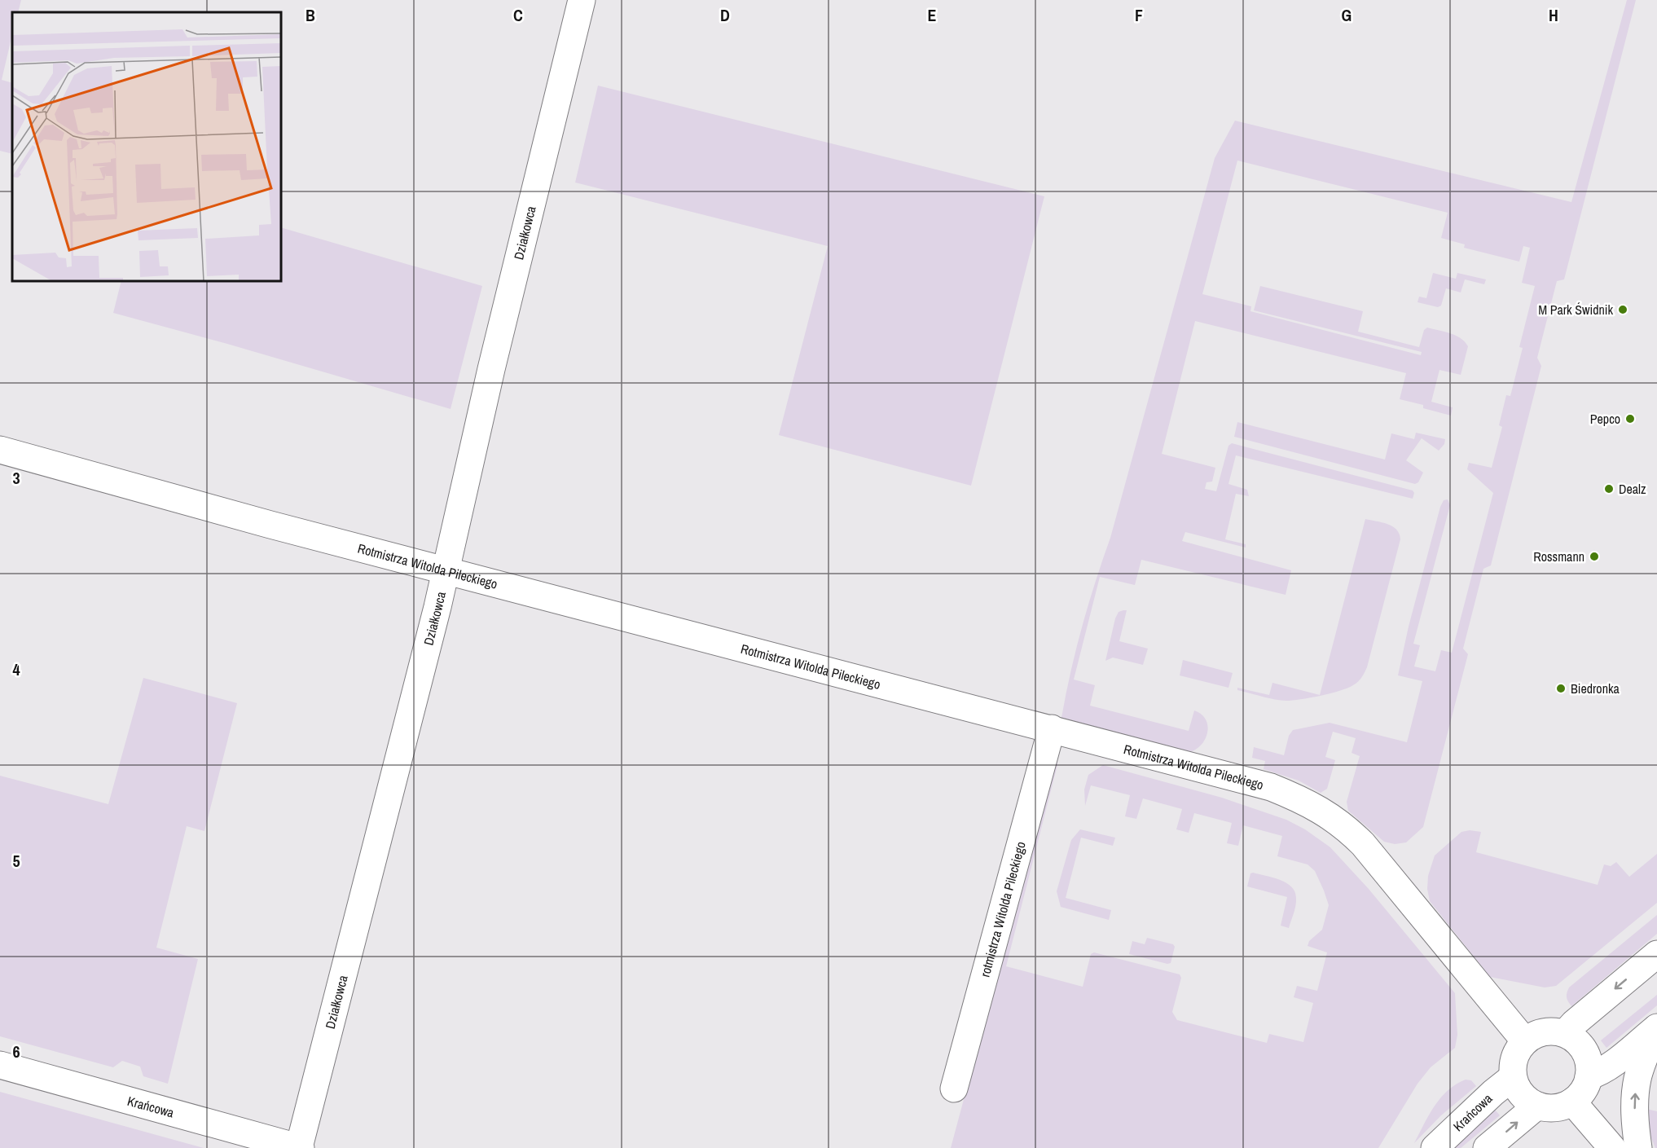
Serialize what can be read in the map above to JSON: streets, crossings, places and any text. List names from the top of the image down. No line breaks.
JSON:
{"streets":{"street":["Działkowca","Rotmistrza Witolda Pileckiego","rotmistrza Witolda Pileckiego","Krańcowa"]},"crossings":[["Działkowca","Rotmistrza Witolda Pileckiego"],["Działkowca","Krańcowa"],["Rotmistrza Witolda Pileckiego","rotmistrza Witolda Pileckiego"],["Rotmistrza Witolda Pileckiego","Krańcowa"]],"places":["M Park Świdnik","Pepco","Dealz","Rossmann","Biedronka"],"grid":{"columns":["B","C","D","E","F","G","H"],"rows":["3","4","5","6"]}}
